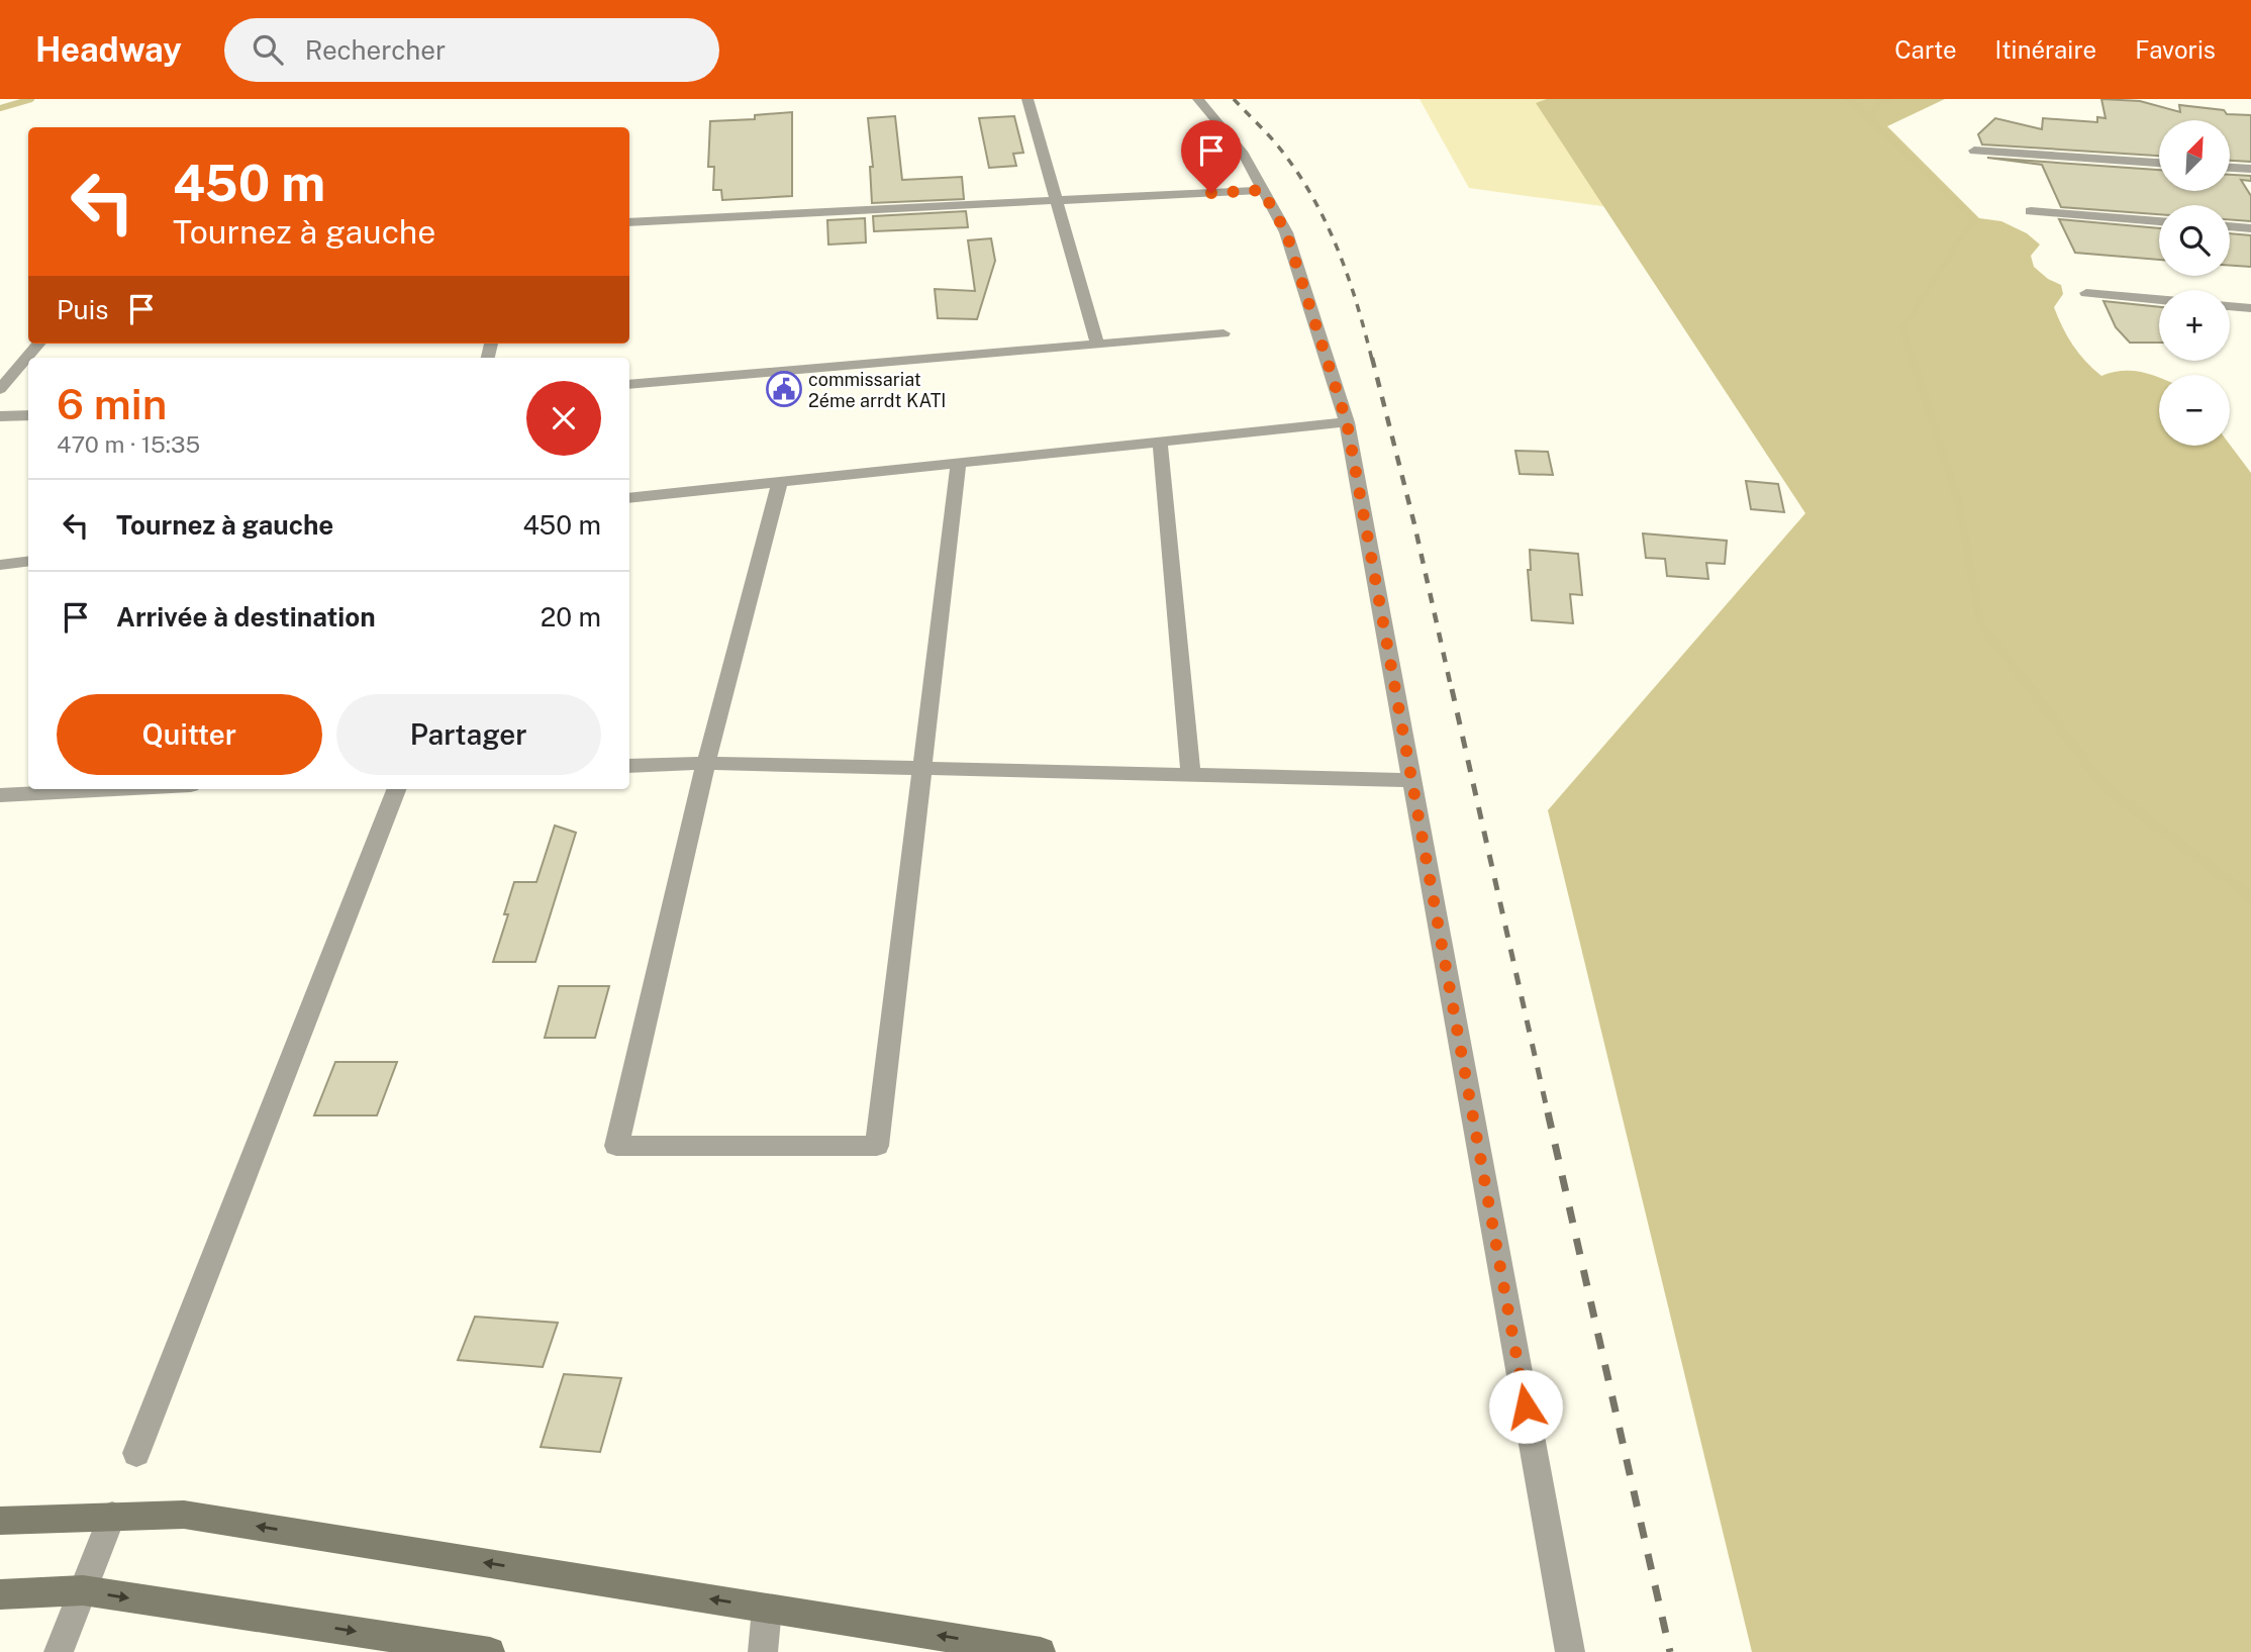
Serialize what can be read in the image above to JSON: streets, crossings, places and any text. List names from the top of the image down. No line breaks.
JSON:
{"places":{"public building":["commissariat 2éme arrdt KATI"]},"north":"top right","page":{"header":"Headway","search":"Rechercher","nav":["Carte","Itinéraire","Favoris"],"map_buttons":["+","−"],"turn":["450 m","Tournez à gauche"],"then":"Puis","heading":["6 min","470 m · 15:35"],"list":[{"name":"Tournez à gauche","value":"450 m"},{"name":"Arrivée à destination","value":"20 m"}],"buttons":["Quitter","Partager"]}}
